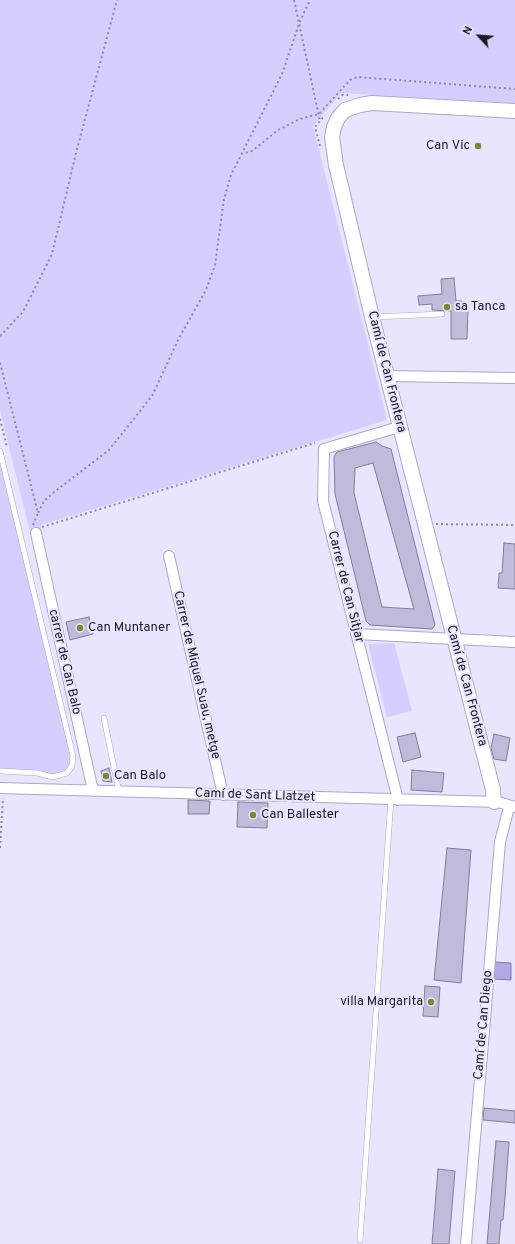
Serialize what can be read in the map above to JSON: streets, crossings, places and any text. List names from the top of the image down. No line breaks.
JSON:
{"streets":{"street":["Camí de Can Frontera","Carrer de Can Sitjar","carrer de Can Balo","Carrer de Miquel Suau, metge","Camí de Sant Llatzet","Camí de Can Diego"]},"crossings":[["Camí de Can Frontera","Carrer de Can Sitjar"],["Camí de Can Frontera","Camí de Sant Llatzet"],["Carrer de Can Sitjar","Camí de Sant Llatzet"],["carrer de Can Balo","Camí de Sant Llatzet"],["Carrer de Miquel Suau, metge","Camí de Sant Llatzet"],["Camí de Sant Llatzet","Camí de Can Diego"]],"places":["Can Vic","sa Tanca","Can Muntaner","Can Balo","Can Ballester","villa Margarita"],"north":"top left"}
